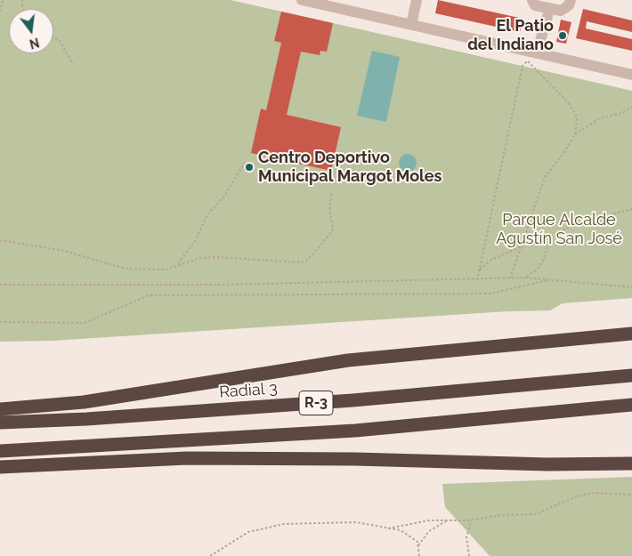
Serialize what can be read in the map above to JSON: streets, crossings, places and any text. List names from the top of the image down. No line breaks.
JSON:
{"streets":{"highway":["Radial 3","R-3"]},"parks":["Parque Alcalde Agustín San José"],"places":["El Patio del Indiano","Centro Deportivo Municipal Margot Moles"],"north":"bottom"}
